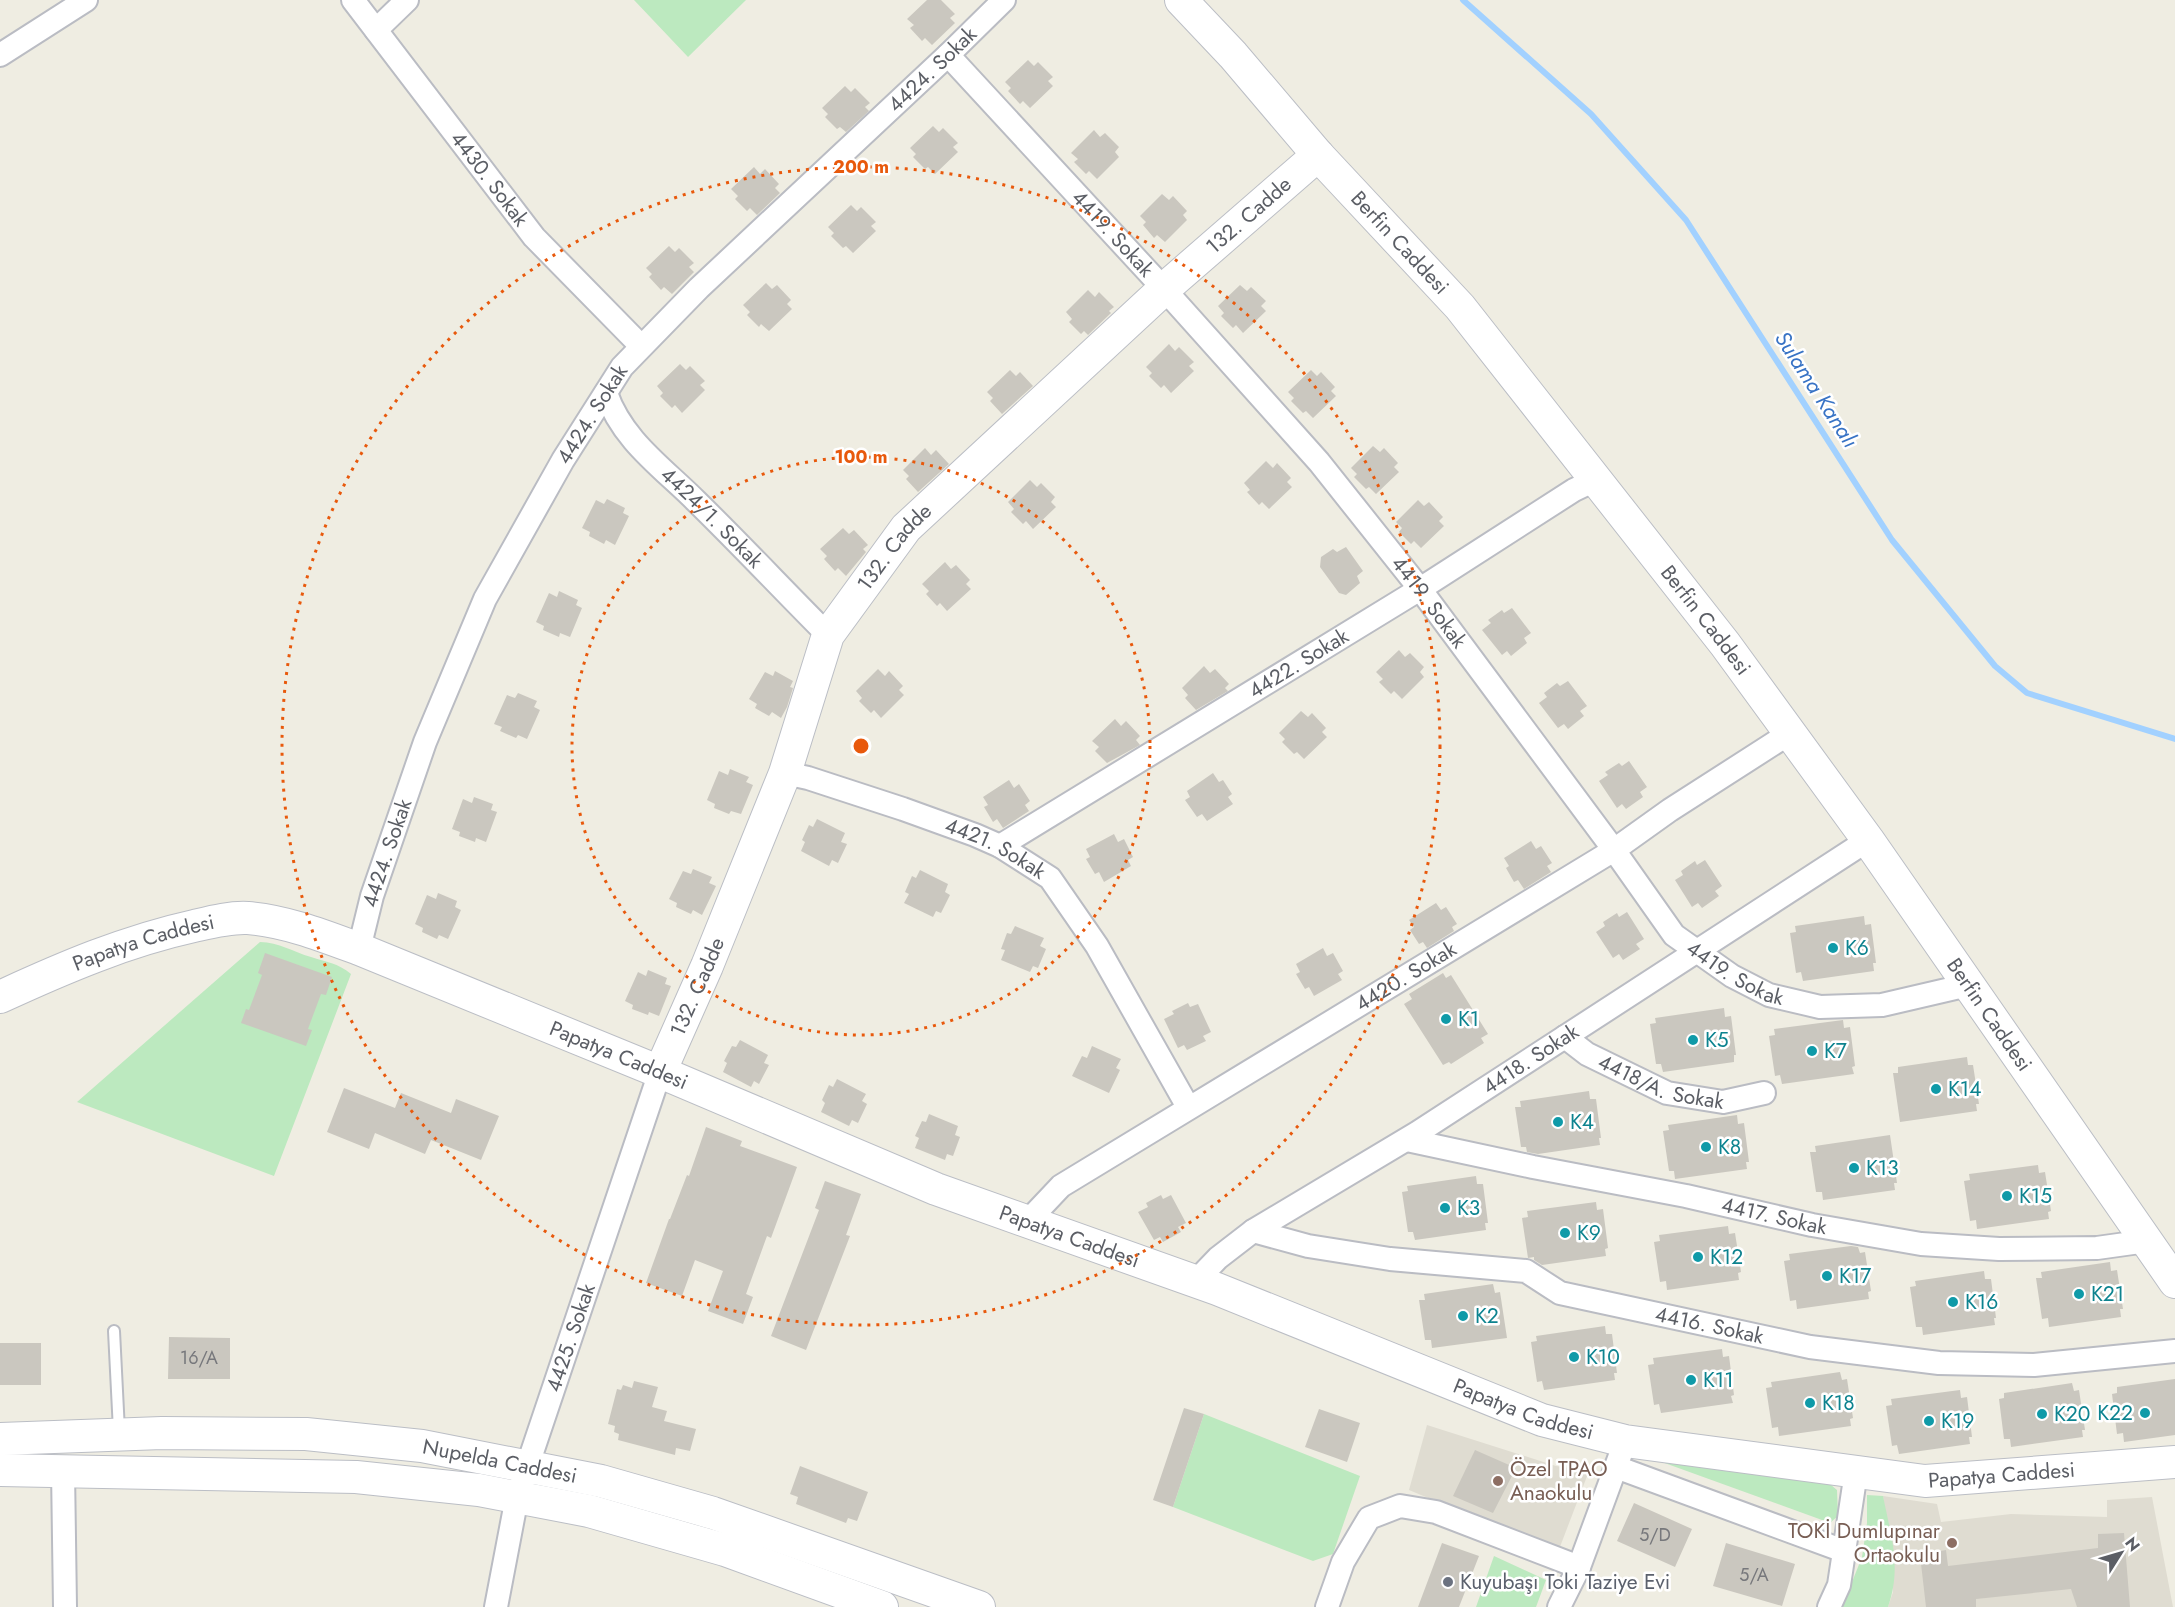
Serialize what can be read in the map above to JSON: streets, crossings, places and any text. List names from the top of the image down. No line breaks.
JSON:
{"streets":{"street":["4424. Sokak","4430. Sokak","132. Cadde","4419. Sokak","Berfin Caddesi","4424/1. Sokak","4422. Sokak","4421. Sokak","Papatya Caddesi","4420. Sokak","4418. Sokak","4418/A. Sokak","4417. Sokak","4416. Sokak","4425. Sokak","Nupelda Caddesi"]},"crossings":[["4424. Sokak","4430. Sokak"],["4424. Sokak","4419. Sokak"],["4424. Sokak","4424/1. Sokak"],["4424. Sokak","Papatya Caddesi"],["132. Cadde","4419. Sokak"],["132. Cadde","Berfin Caddesi"],["132. Cadde","4424/1. Sokak"],["132. Cadde","4421. Sokak"],["132. Cadde","Papatya Caddesi"],["132. Cadde","4425. Sokak"],["4419. Sokak","Berfin Caddesi"],["4419. Sokak","4422. Sokak"],["4419. Sokak","4420. Sokak"],["4419. Sokak","4418. Sokak"],["Berfin Caddesi","4422. Sokak"],["Berfin Caddesi","4420. Sokak"],["Berfin Caddesi","4418. Sokak"],["Berfin Caddesi","4417. Sokak"],["4422. Sokak","4421. Sokak"],["4421. Sokak","4420. Sokak"],["Papatya Caddesi","4420. Sokak"],["Papatya Caddesi","4418. Sokak"],["Papatya Caddesi","4425. Sokak"],["4418. Sokak","4418/A. Sokak"],["4418. Sokak","4417. Sokak"],["4418. Sokak","4416. Sokak"],["4425. Sokak","Nupelda Caddesi"]],"water":["Sulama Kanalı"],"places":["K6","K1","K5","K7","K14","K4","K8","K13","K15","K3","K9","K12","K17","K21","K16","K2","K10","K11","K18","K22","K20","K19","Özel TPAO Anaokulu","TOKİ Dumlupınar Ortaokulu","Kuyubaşı Toki Taziye Evi"],"house_numbers":["16/A","5/D","5/A"],"north":"top right","rings":["200 m","100 m"]}
